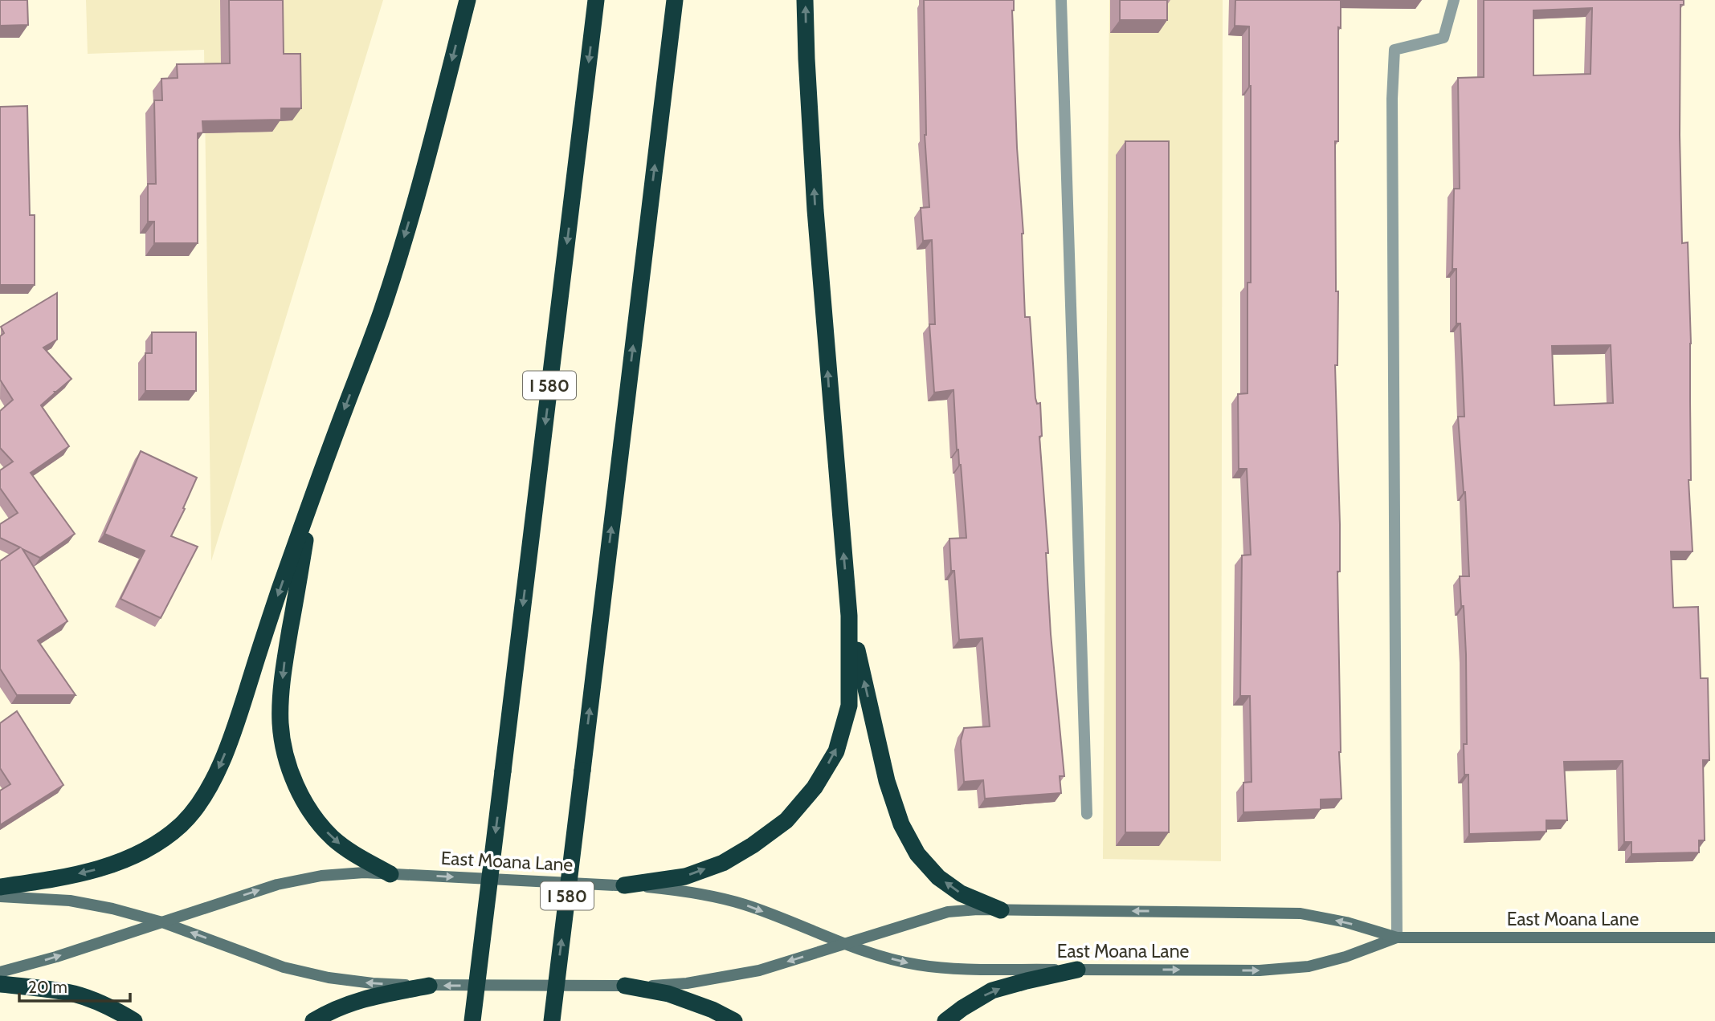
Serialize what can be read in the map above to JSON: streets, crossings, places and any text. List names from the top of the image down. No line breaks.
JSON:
{"streets":{"highway":["I 580"],"main road":["East Moana Lane"]},"scale_bar":"20 m"}
